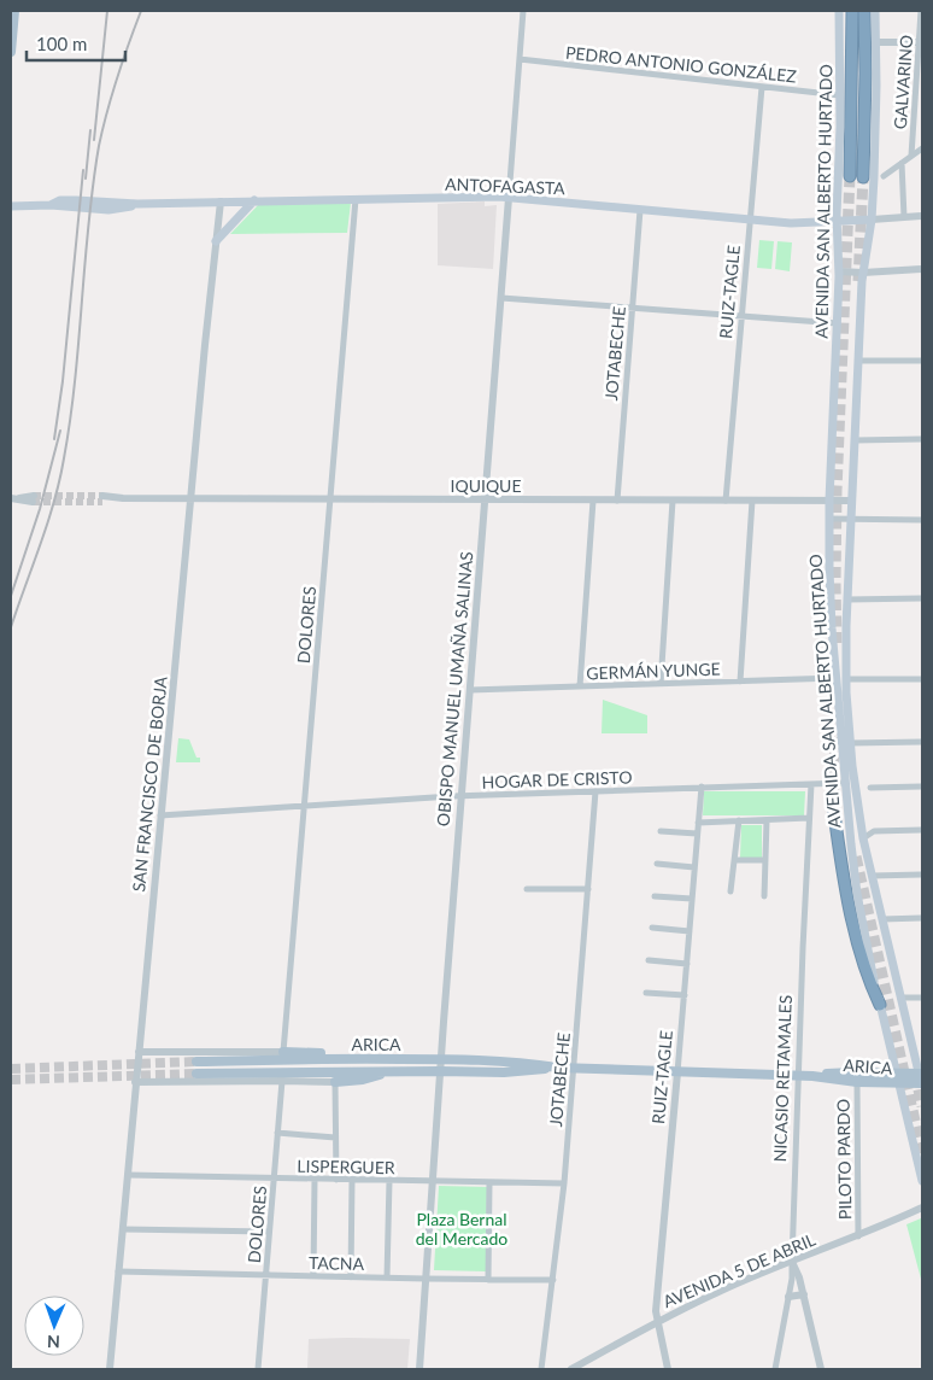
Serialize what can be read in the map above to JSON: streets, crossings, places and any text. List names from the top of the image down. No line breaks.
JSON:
{"streets":{"main road":["ANTOFAGASTA","AVENIDA SAN ALBERTO HURTADO","ARICA"],"street":["PEDRO ANTONIO GONZÁLEZ","GALVARINO","RUIZ-TAGLE","JOTABECHE","IQUIQUE","DOLORES","GERMÁN YUNGE","OBISPO MANUEL UMAÑA SALINAS","HOGAR DE CRISTO","SAN FRANCISCO DE BORJA","NICASIO RETAMALES","PILOTO PARDO","LISPERGUER","TACNA","AVENIDA 5 DE ABRIL"]},"crossings":[["PEDRO ANTONIO GONZÁLEZ","AVENIDA SAN ALBERTO HURTADO"],["PEDRO ANTONIO GONZÁLEZ","RUIZ-TAGLE"],["PEDRO ANTONIO GONZÁLEZ","OBISPO MANUEL UMAÑA SALINAS"],["ANTOFAGASTA","AVENIDA SAN ALBERTO HURTADO"],["ANTOFAGASTA","RUIZ-TAGLE"],["ANTOFAGASTA","JOTABECHE"],["ANTOFAGASTA","DOLORES"],["ANTOFAGASTA","OBISPO MANUEL UMAÑA SALINAS"],["ANTOFAGASTA","SAN FRANCISCO DE BORJA"],["AVENIDA SAN ALBERTO HURTADO","IQUIQUE"],["AVENIDA SAN ALBERTO HURTADO","GERMÁN YUNGE"],["AVENIDA SAN ALBERTO HURTADO","HOGAR DE CRISTO"],["AVENIDA SAN ALBERTO HURTADO","ARICA"],["RUIZ-TAGLE","IQUIQUE"],["RUIZ-TAGLE","HOGAR DE CRISTO"],["RUIZ-TAGLE","ARICA"],["RUIZ-TAGLE","AVENIDA 5 DE ABRIL"],["JOTABECHE","IQUIQUE"],["JOTABECHE","HOGAR DE CRISTO"],["JOTABECHE","ARICA"],["JOTABECHE","LISPERGUER"],["JOTABECHE","TACNA"],["IQUIQUE","DOLORES"],["IQUIQUE","OBISPO MANUEL UMAÑA SALINAS"],["IQUIQUE","SAN FRANCISCO DE BORJA"],["DOLORES","HOGAR DE CRISTO"],["DOLORES","LISPERGUER"],["DOLORES","TACNA"],["GERMÁN YUNGE","OBISPO MANUEL UMAÑA SALINAS"],["OBISPO MANUEL UMAÑA SALINAS","HOGAR DE CRISTO"],["OBISPO MANUEL UMAÑA SALINAS","ARICA"],["OBISPO MANUEL UMAÑA SALINAS","LISPERGUER"],["OBISPO MANUEL UMAÑA SALINAS","TACNA"],["HOGAR DE CRISTO","SAN FRANCISCO DE BORJA"],["HOGAR DE CRISTO","NICASIO RETAMALES"],["SAN FRANCISCO DE BORJA","LISPERGUER"],["SAN FRANCISCO DE BORJA","TACNA"],["ARICA","NICASIO RETAMALES"],["ARICA","PILOTO PARDO"],["NICASIO RETAMALES","AVENIDA 5 DE ABRIL"],["PILOTO PARDO","AVENIDA 5 DE ABRIL"]],"parks":["Plaza Bernal del Mercado"],"scale_bar":"100 m","north":"bottom"}
